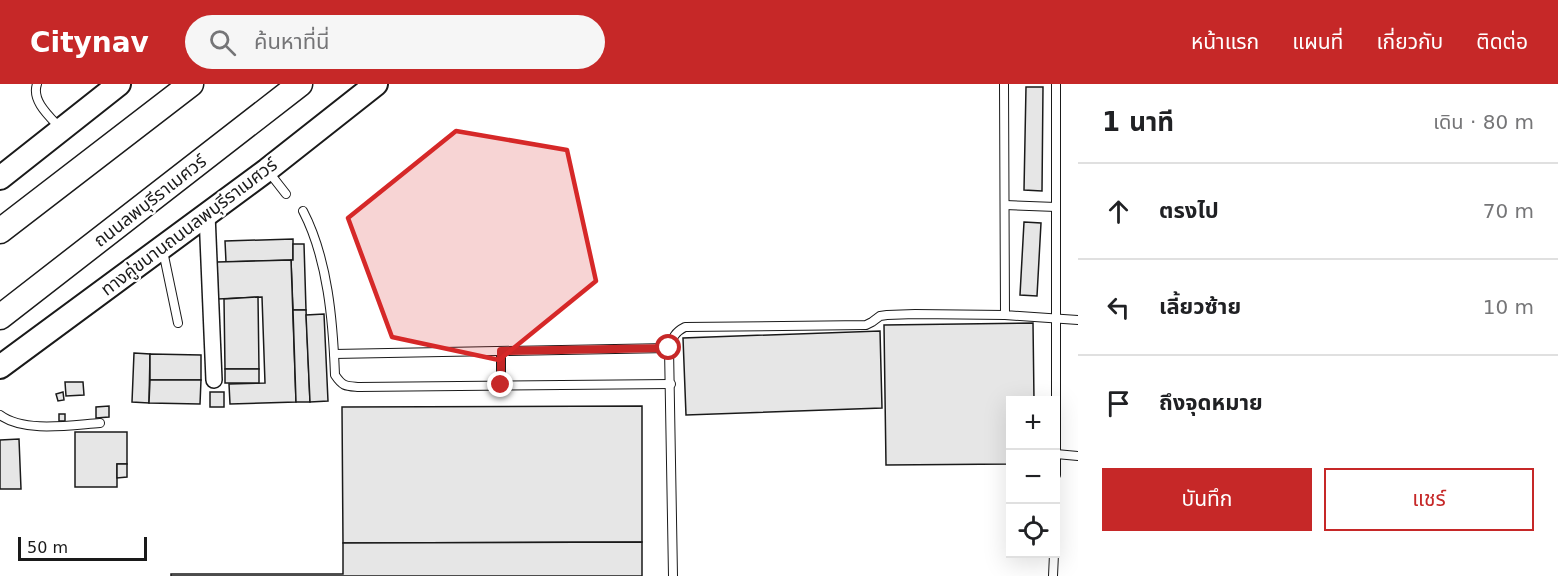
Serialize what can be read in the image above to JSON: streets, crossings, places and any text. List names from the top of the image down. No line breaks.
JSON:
{"streets":{"main road":["ถนนลพบุรีราเมศวร์","ทางคู่ขนานถนนลพบุรีราเมศวร์"]},"scale_bar":"50 m","page":{"header":"Citynav","search":"ค้นหาที่นี่","nav":["หน้าแรก","แผนที่","เกี่ยวกับ","ติดต่อ"],"heading":["1 นาที","เดิน · 80 m"],"list":[["ตรงไป","70 m"],["เลี้ยวซ้าย","10 m"],"ถึงจุดหมาย"],"map_buttons":["+","−"],"buttons":["บันทึก","แชร์"],"scale":"50 m"}}
